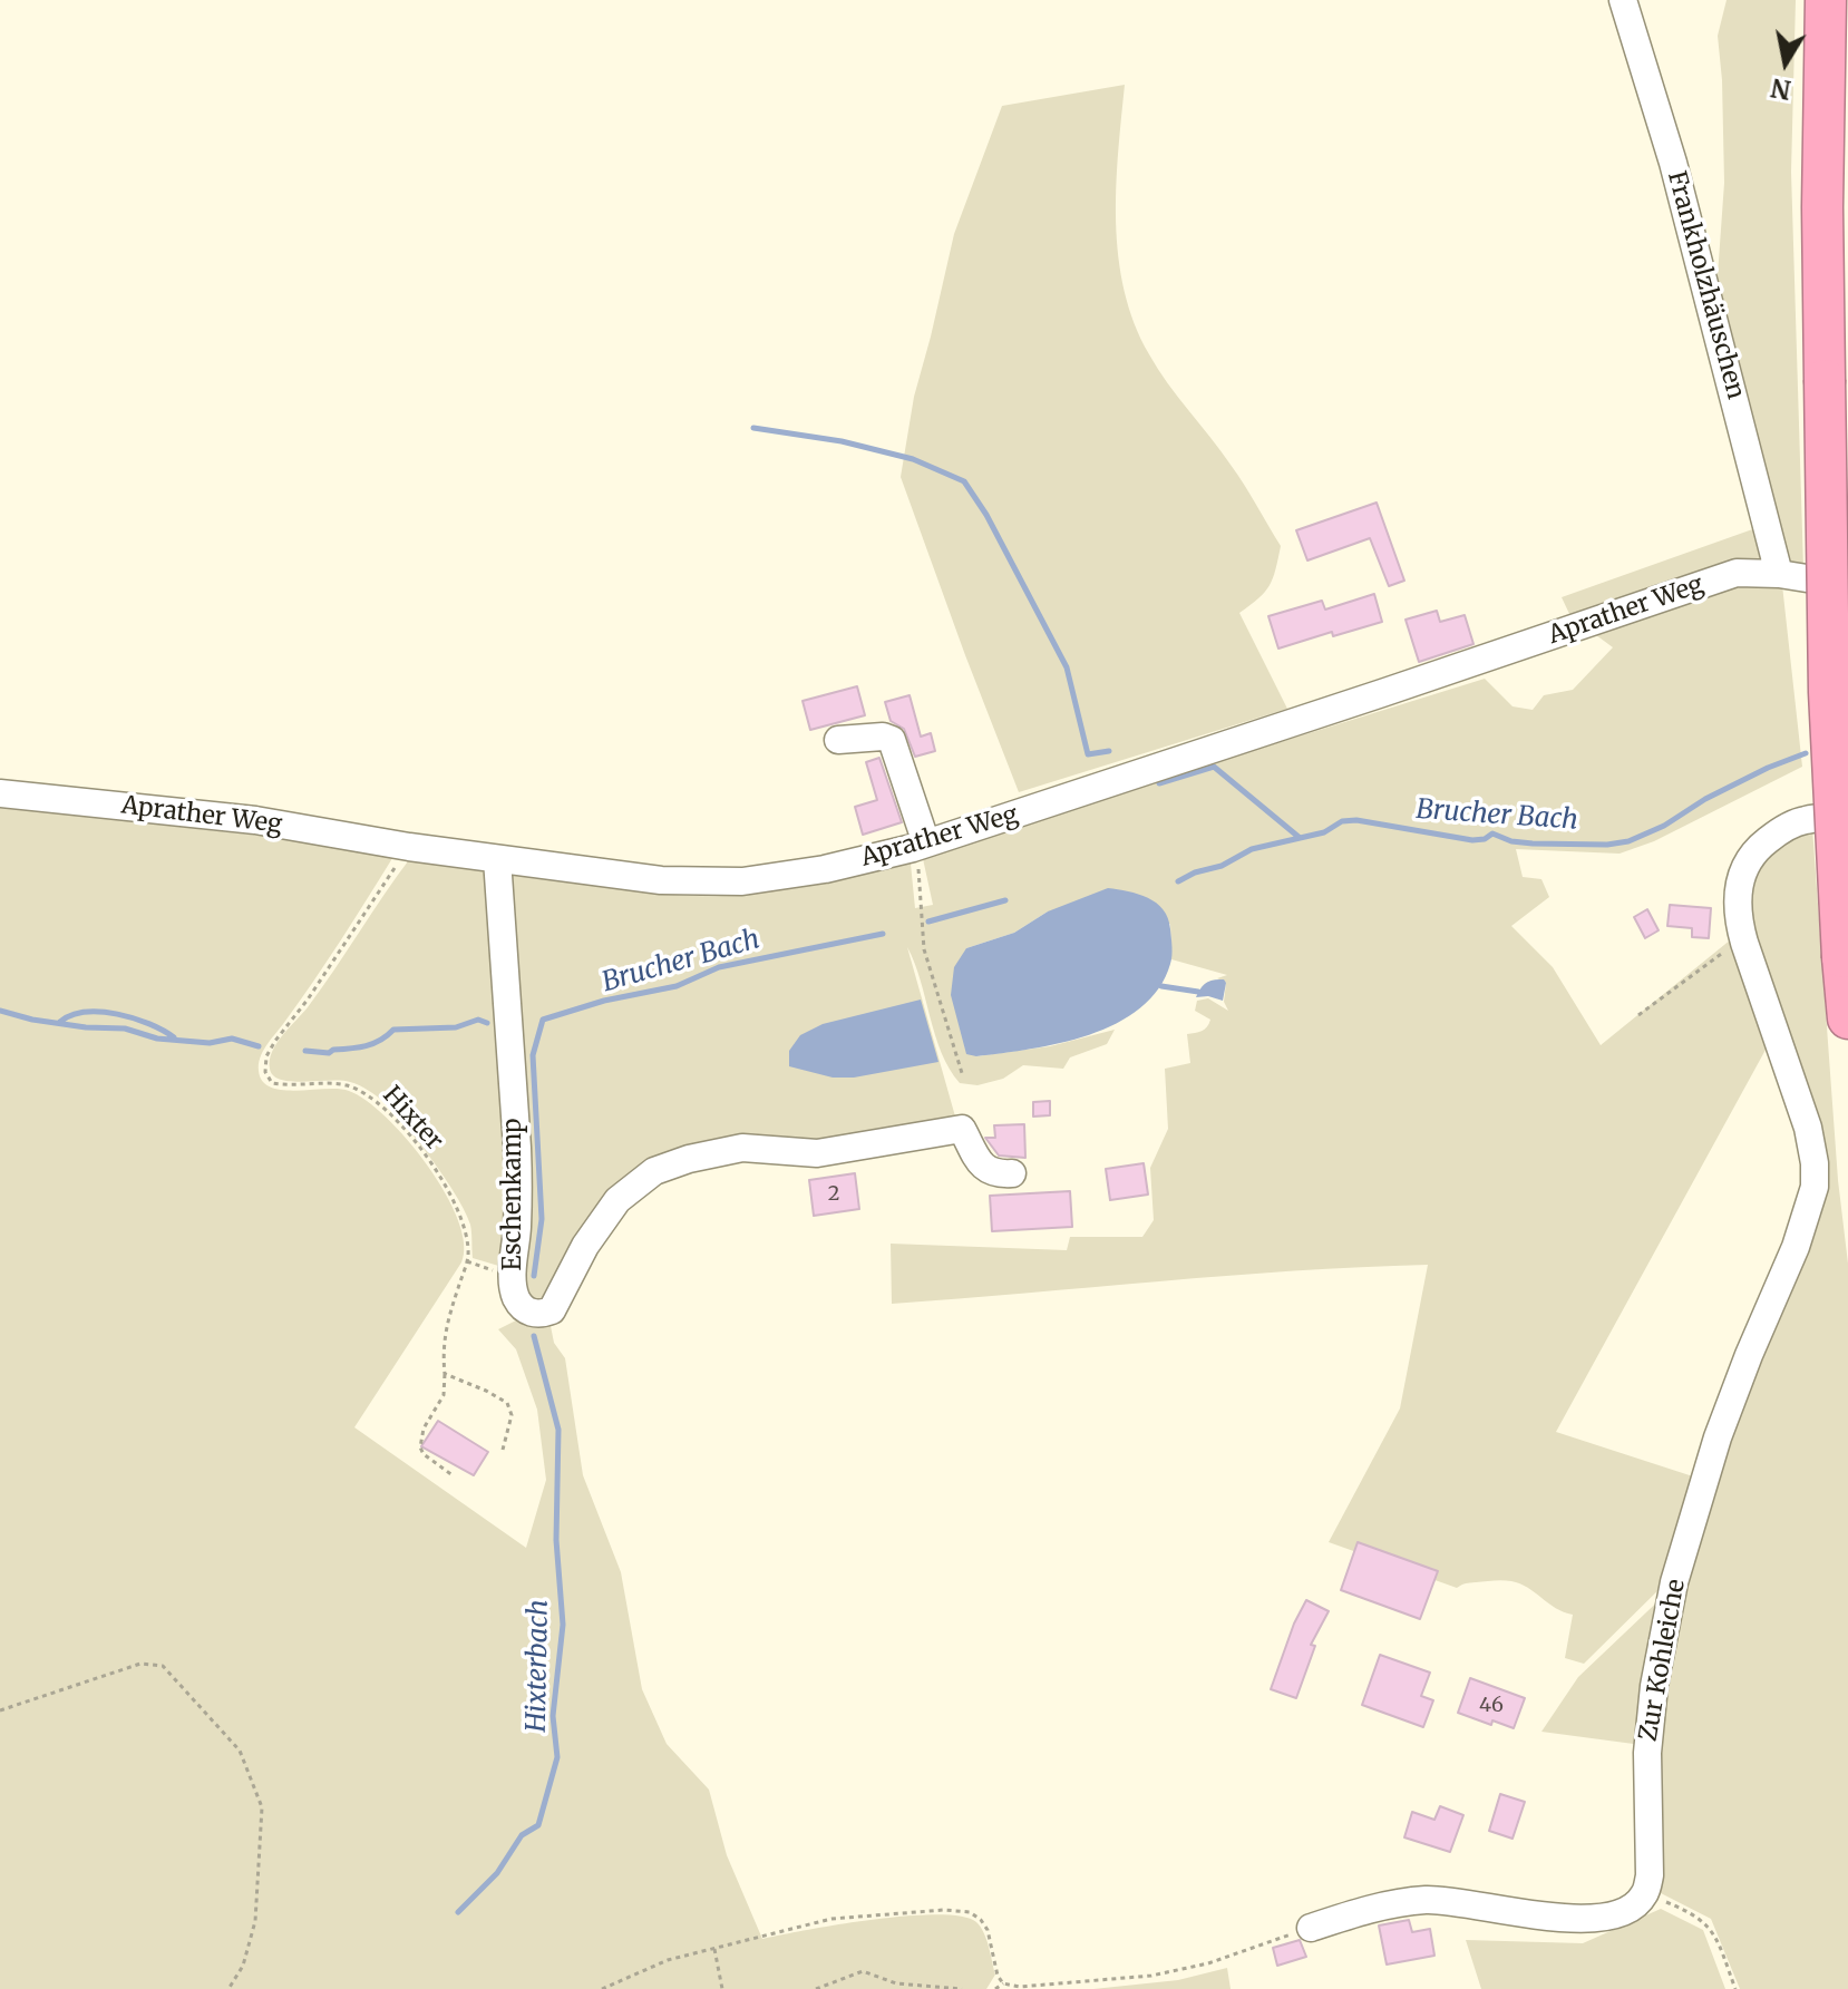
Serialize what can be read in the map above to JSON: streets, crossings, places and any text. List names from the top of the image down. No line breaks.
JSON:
{"streets":{"street":["Frankholzhäuschen","Aprather Weg","Eschenkamp","Zur Kohleiche"],"path":["Hixter"]},"crossings":[["Frankholzhäuschen","Aprather Weg"],["Aprather Weg","Hixter"],["Aprather Weg","Eschenkamp"]],"water":["Brucher Bach","Hixterbach"],"house_numbers":["2","46"],"north":"bottom"}
